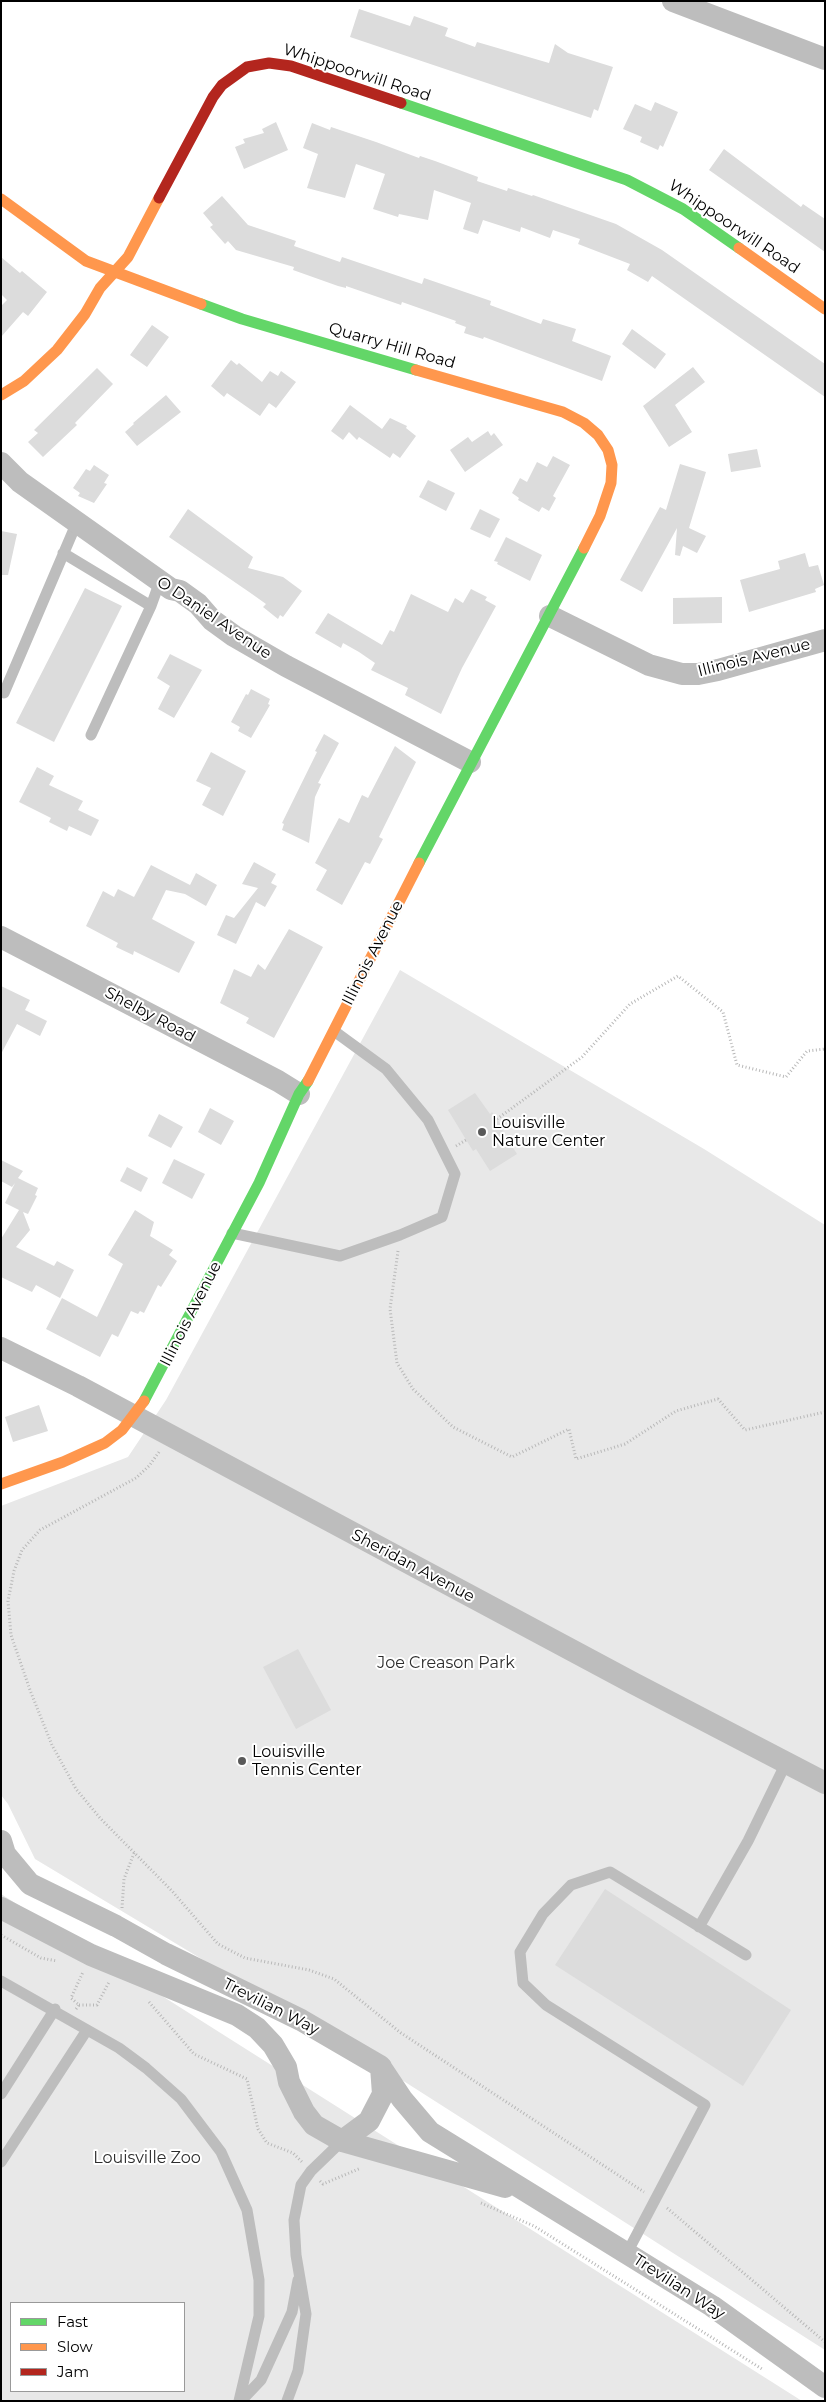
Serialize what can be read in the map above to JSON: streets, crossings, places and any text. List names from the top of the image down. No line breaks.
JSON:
{"streets":{"street":["Whippoorwill Road","Quarry Hill Road","O Daniel Avenue","Illinois Avenue","Shelby Road","Sheridan Avenue","Trevilian Way"]},"crossings":[["Whippoorwill Road","Quarry Hill Road"],["Quarry Hill Road","Illinois Avenue"],["O Daniel Avenue","Illinois Avenue"],["Illinois Avenue","Shelby Road"],["Illinois Avenue","Sheridan Avenue"]],"parks":["Joe Creason Park","Louisville Zoo"],"places":["Louisville Nature Center","Louisville Tennis Center"],"legend":["Fast","Slow","Jam"]}
